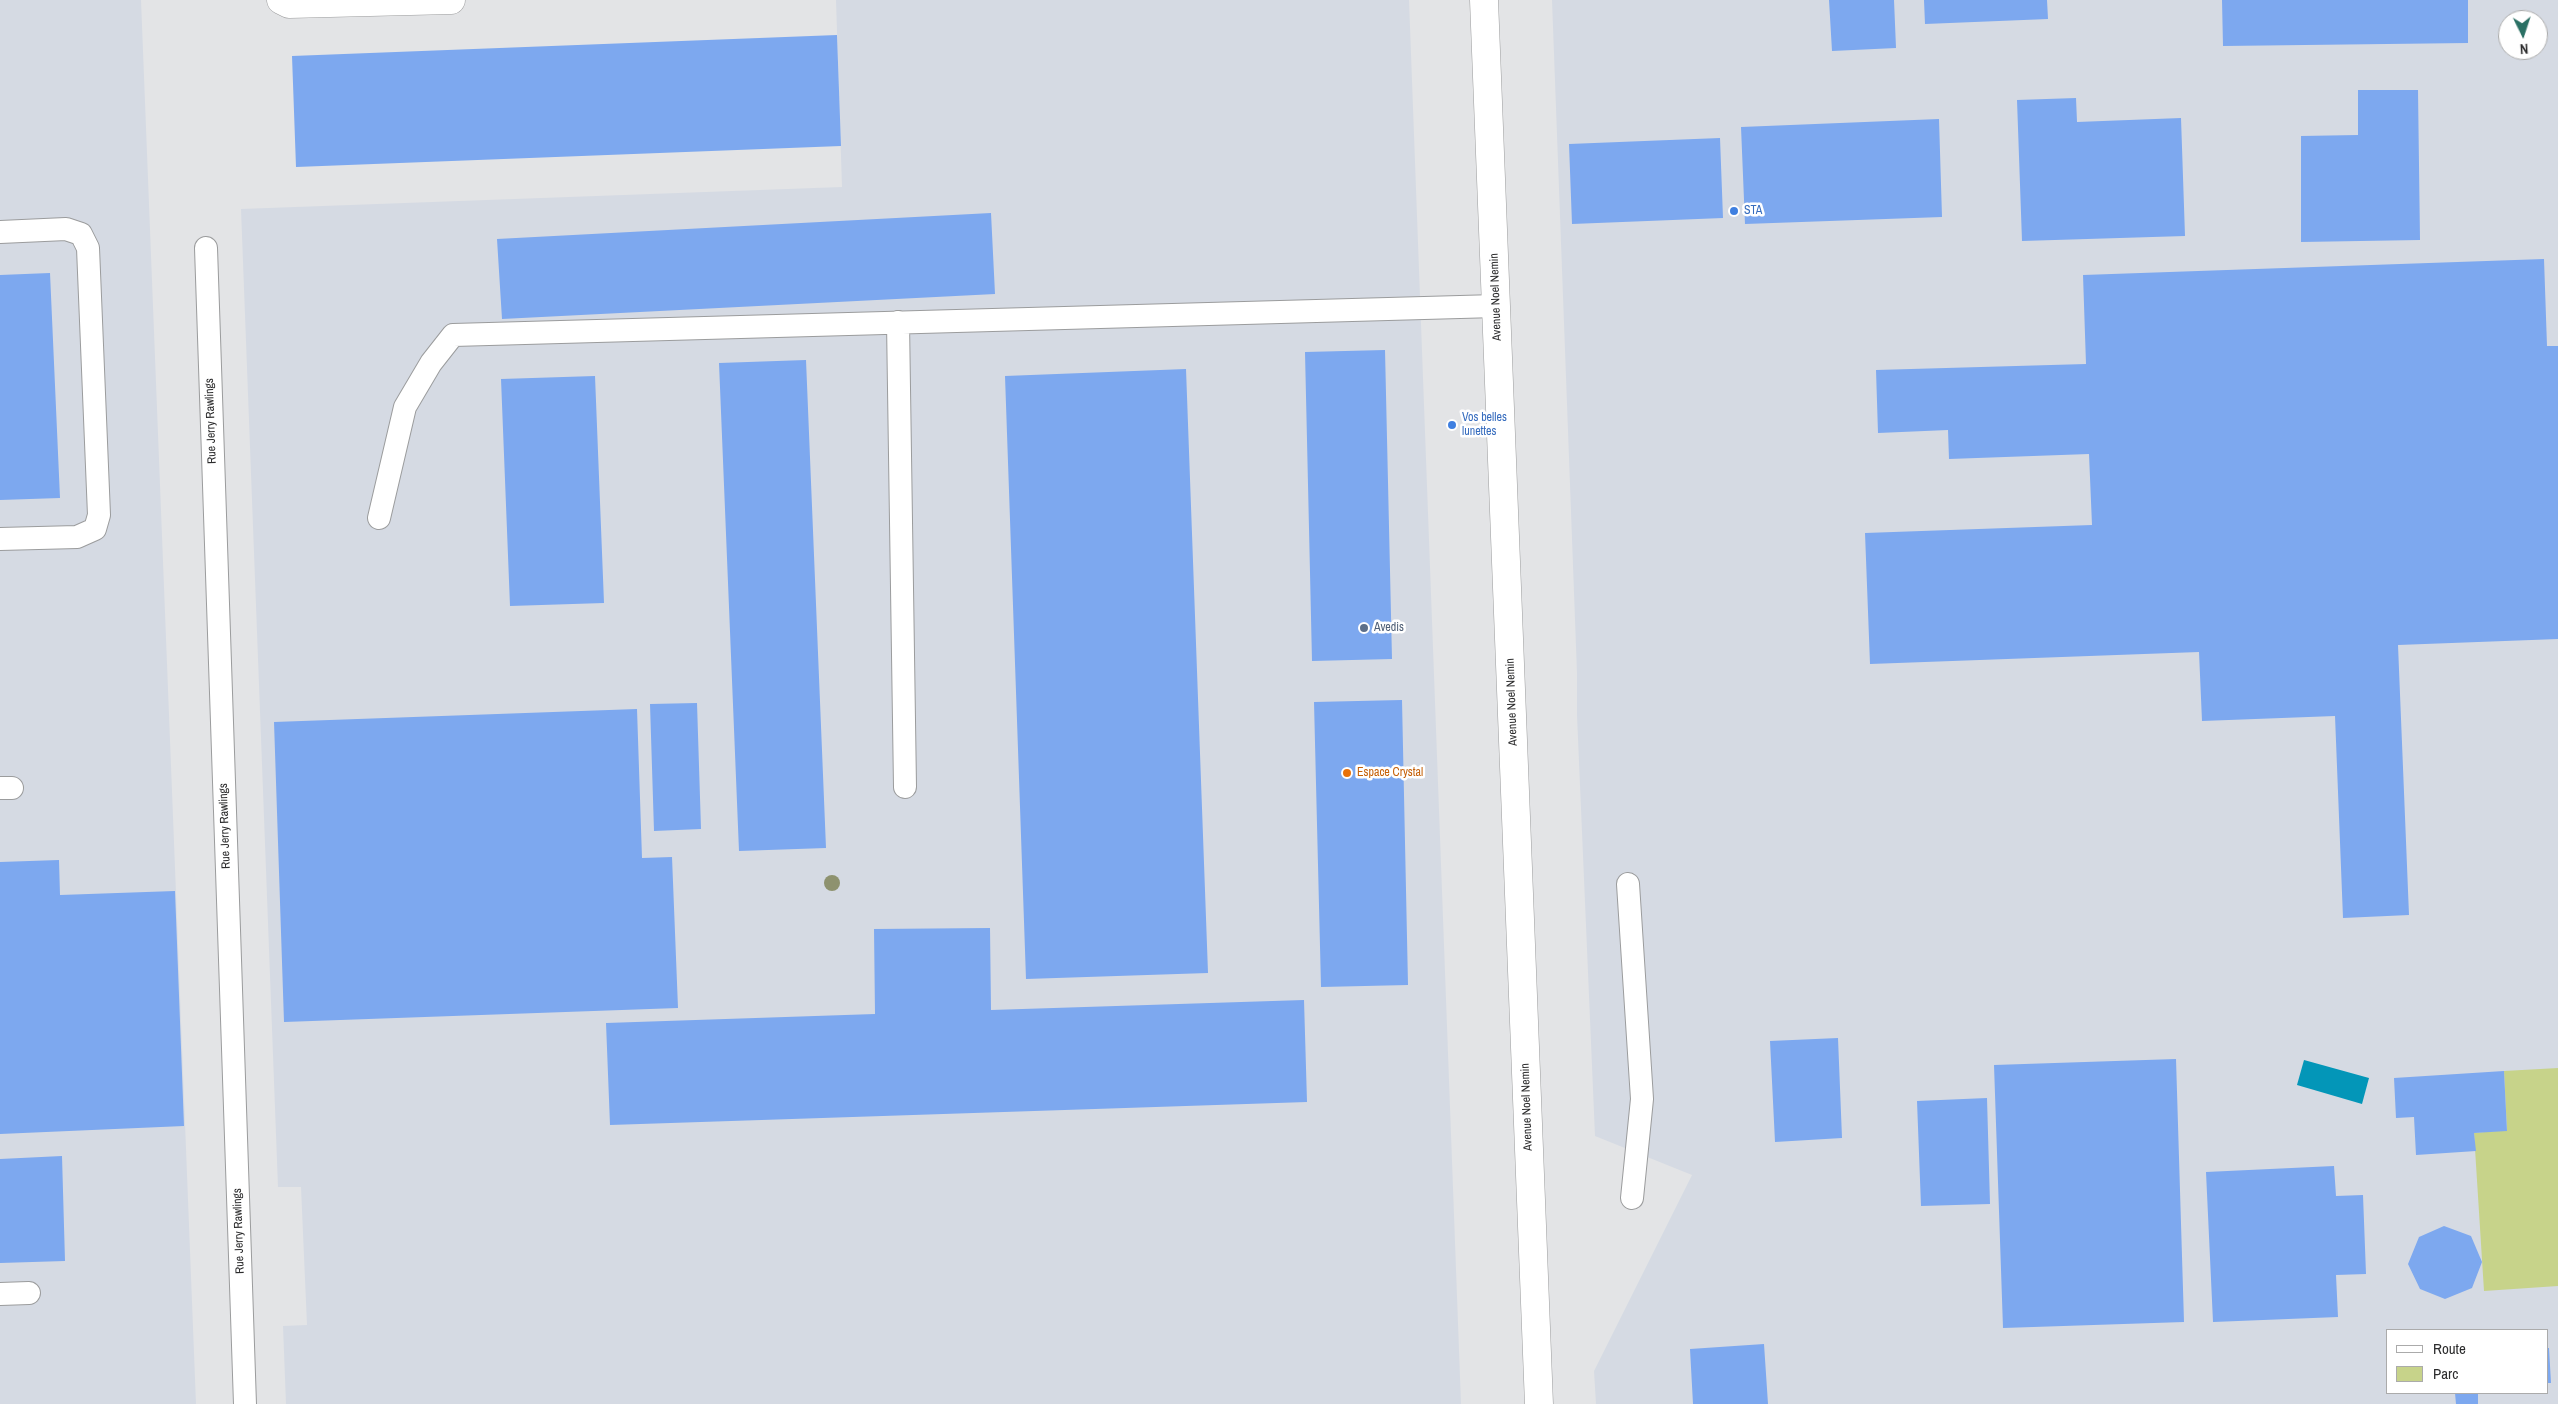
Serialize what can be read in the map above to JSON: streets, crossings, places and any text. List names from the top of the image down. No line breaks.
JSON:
{"streets":{"street":["Avenue Noel Nemin"],"lane":["Rue Jerry Rawlings"]},"places":["STA","Vos belles lunettes","Avedis","Espace Crystal"],"legend":["Route","Parc"],"north":"bottom"}
